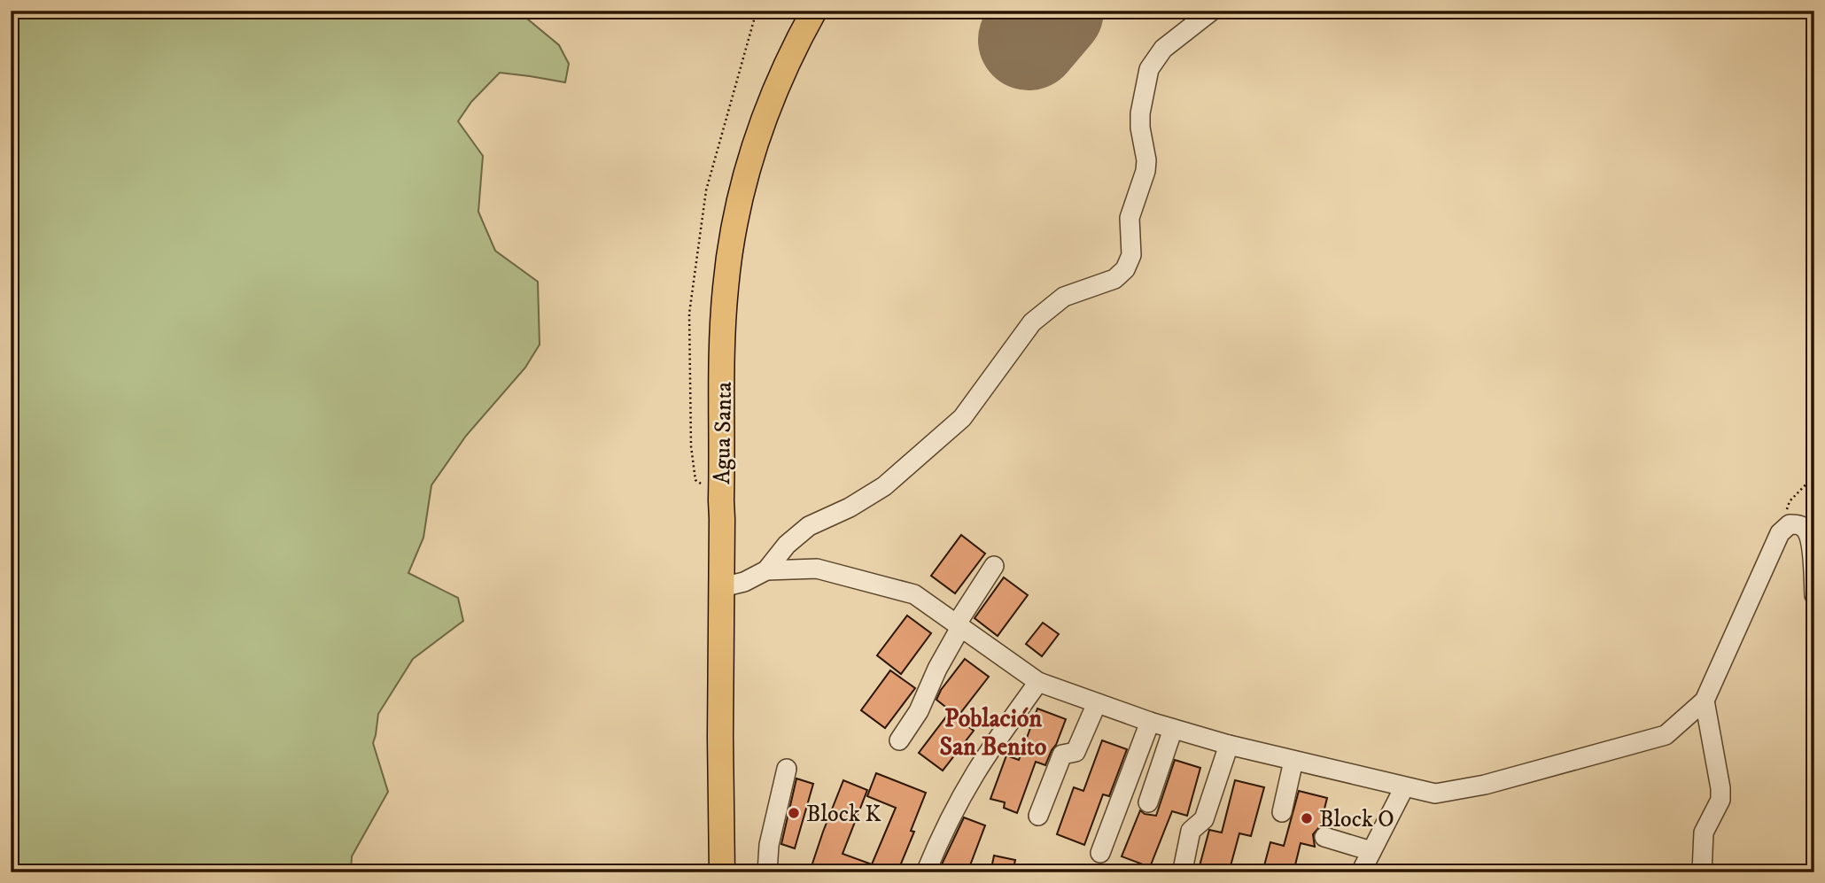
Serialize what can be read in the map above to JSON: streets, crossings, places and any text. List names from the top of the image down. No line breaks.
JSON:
{"streets":{"main road":["Agua Santa"]},"districts":["Población San Benito"],"places":["Block K","Block O"]}
